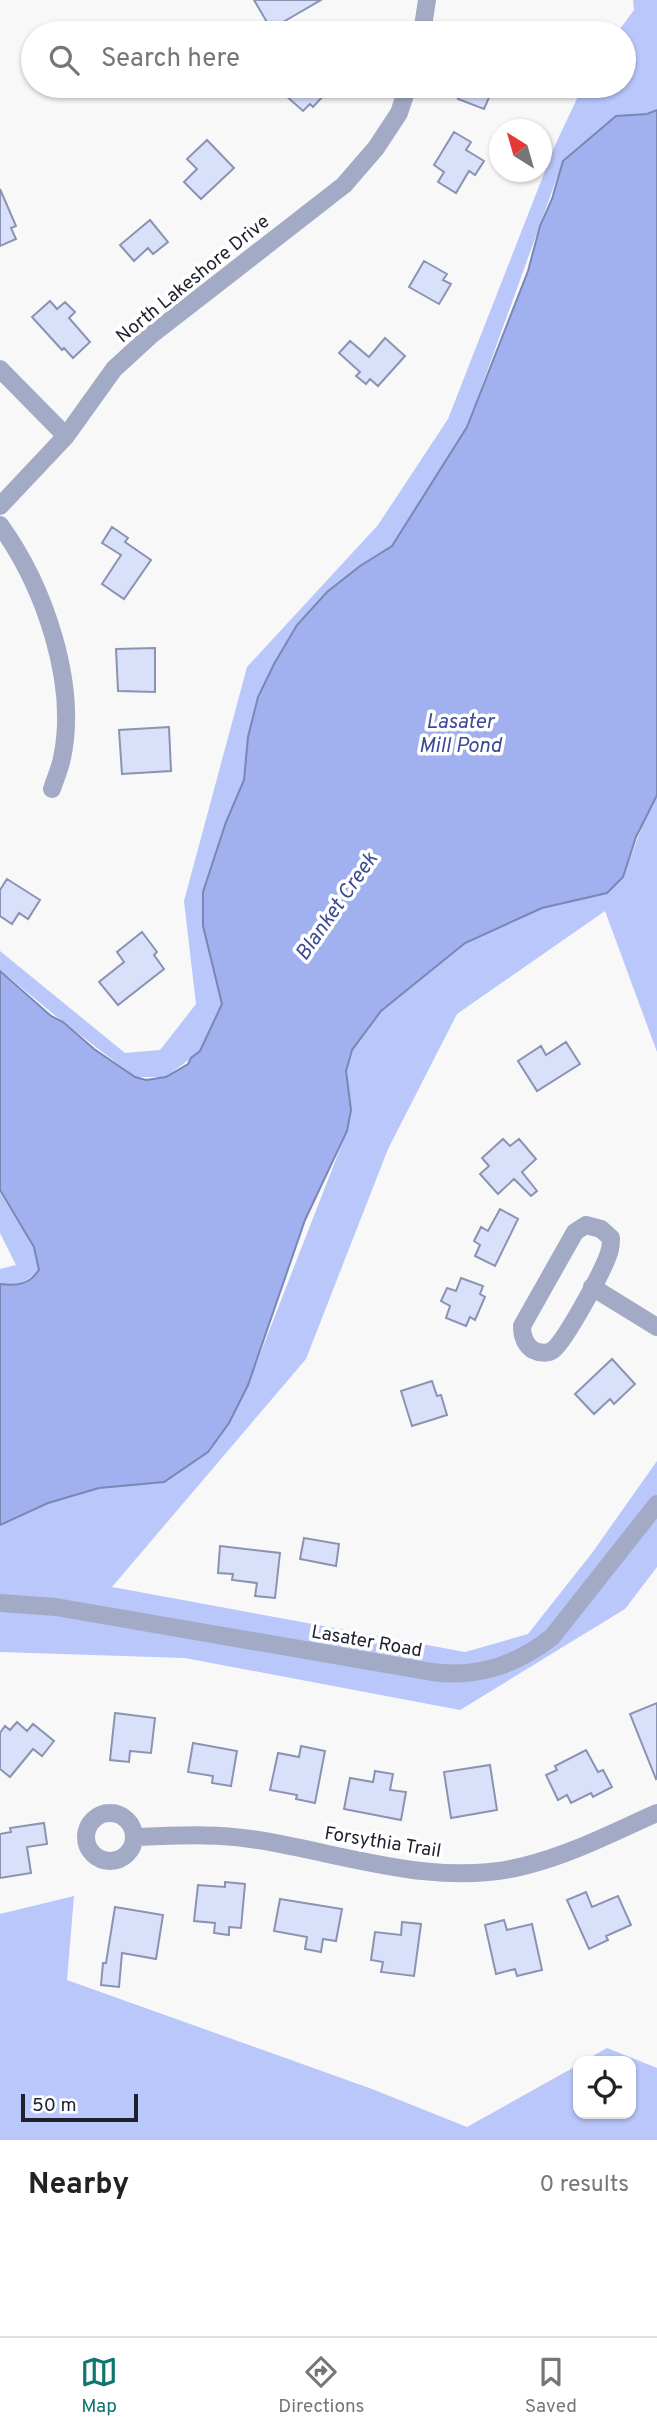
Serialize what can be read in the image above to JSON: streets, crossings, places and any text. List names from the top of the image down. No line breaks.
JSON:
{"streets":{"street":["North Lakeshore Drive","Lasater Road","Forsythia Trail"]},"water":["Lasater Mill Pond","Blanket Creek"],"scale_bar":"50 m","north":"top left","page":{"search":"Search here","scale":"50 m","heading":["Nearby","0 results"],"nav":["Map","Directions","Saved"]}}
